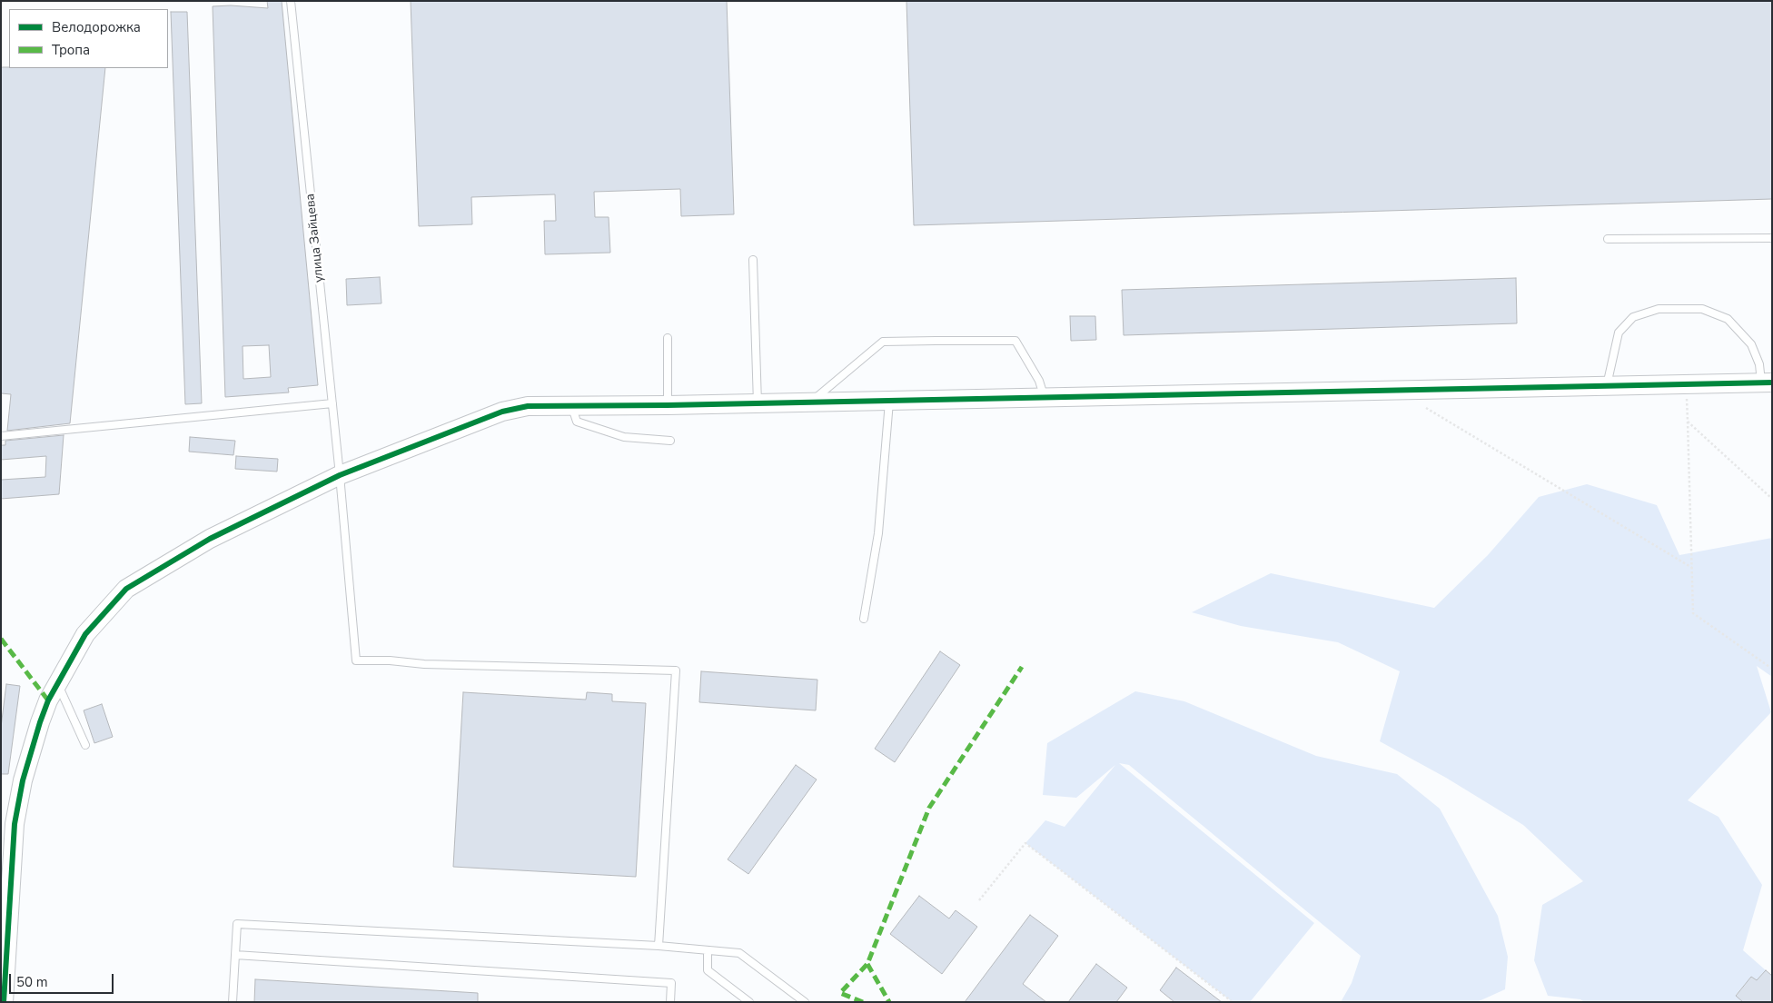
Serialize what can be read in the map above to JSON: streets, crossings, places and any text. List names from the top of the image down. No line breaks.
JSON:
{"streets":{"lane":["улица Зайцева"]},"legend":["Велодорожка","Тропа"],"scale_bar":"50 m"}
